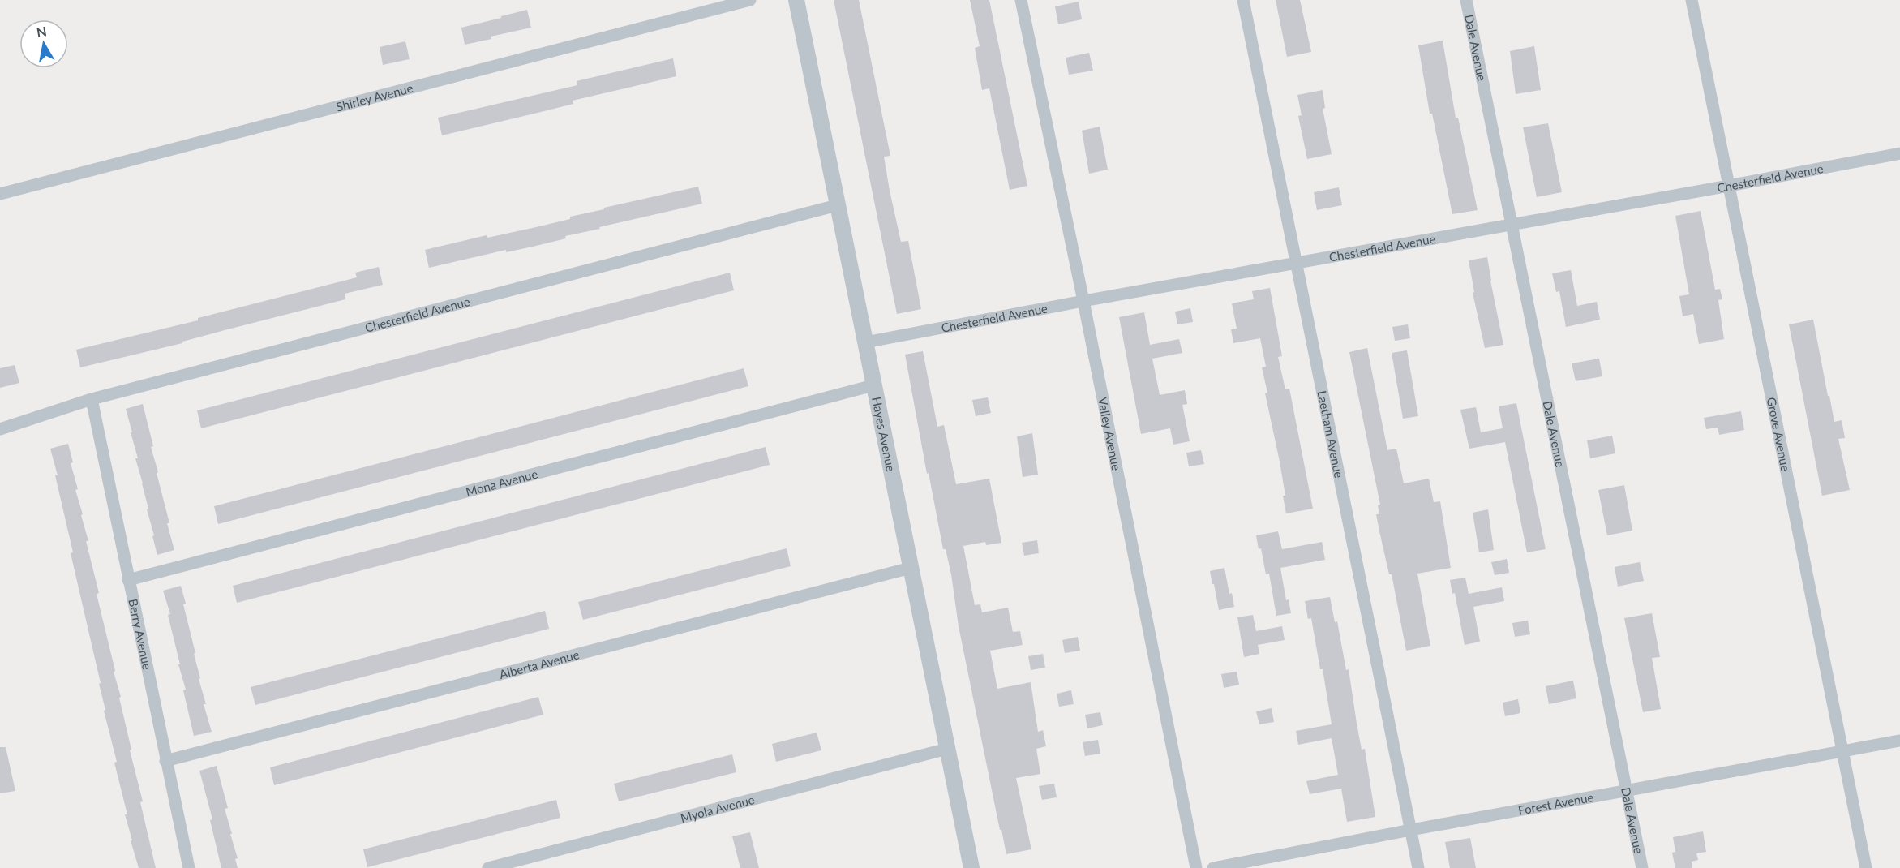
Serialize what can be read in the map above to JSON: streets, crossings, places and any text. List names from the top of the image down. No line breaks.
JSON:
{"streets":{"street":["Dale Avenue","Shirley Avenue","Chesterfield Avenue","Hayes Avenue","Valley Avenue","Laetham Avenue","Grove Avenue","Mona Avenue","Berry Avenue","Alberta Avenue","Forest Avenue","Myola Avenue"]},"crossings":[["Dale Avenue","Chesterfield Avenue"],["Dale Avenue","Forest Avenue"],["Chesterfield Avenue","Hayes Avenue"],["Chesterfield Avenue","Valley Avenue"],["Chesterfield Avenue","Laetham Avenue"],["Chesterfield Avenue","Grove Avenue"],["Chesterfield Avenue","Berry Avenue"],["Hayes Avenue","Mona Avenue"],["Hayes Avenue","Alberta Avenue"],["Hayes Avenue","Myola Avenue"],["Laetham Avenue","Forest Avenue"],["Grove Avenue","Forest Avenue"],["Mona Avenue","Berry Avenue"],["Berry Avenue","Alberta Avenue"]],"north":"top"}
